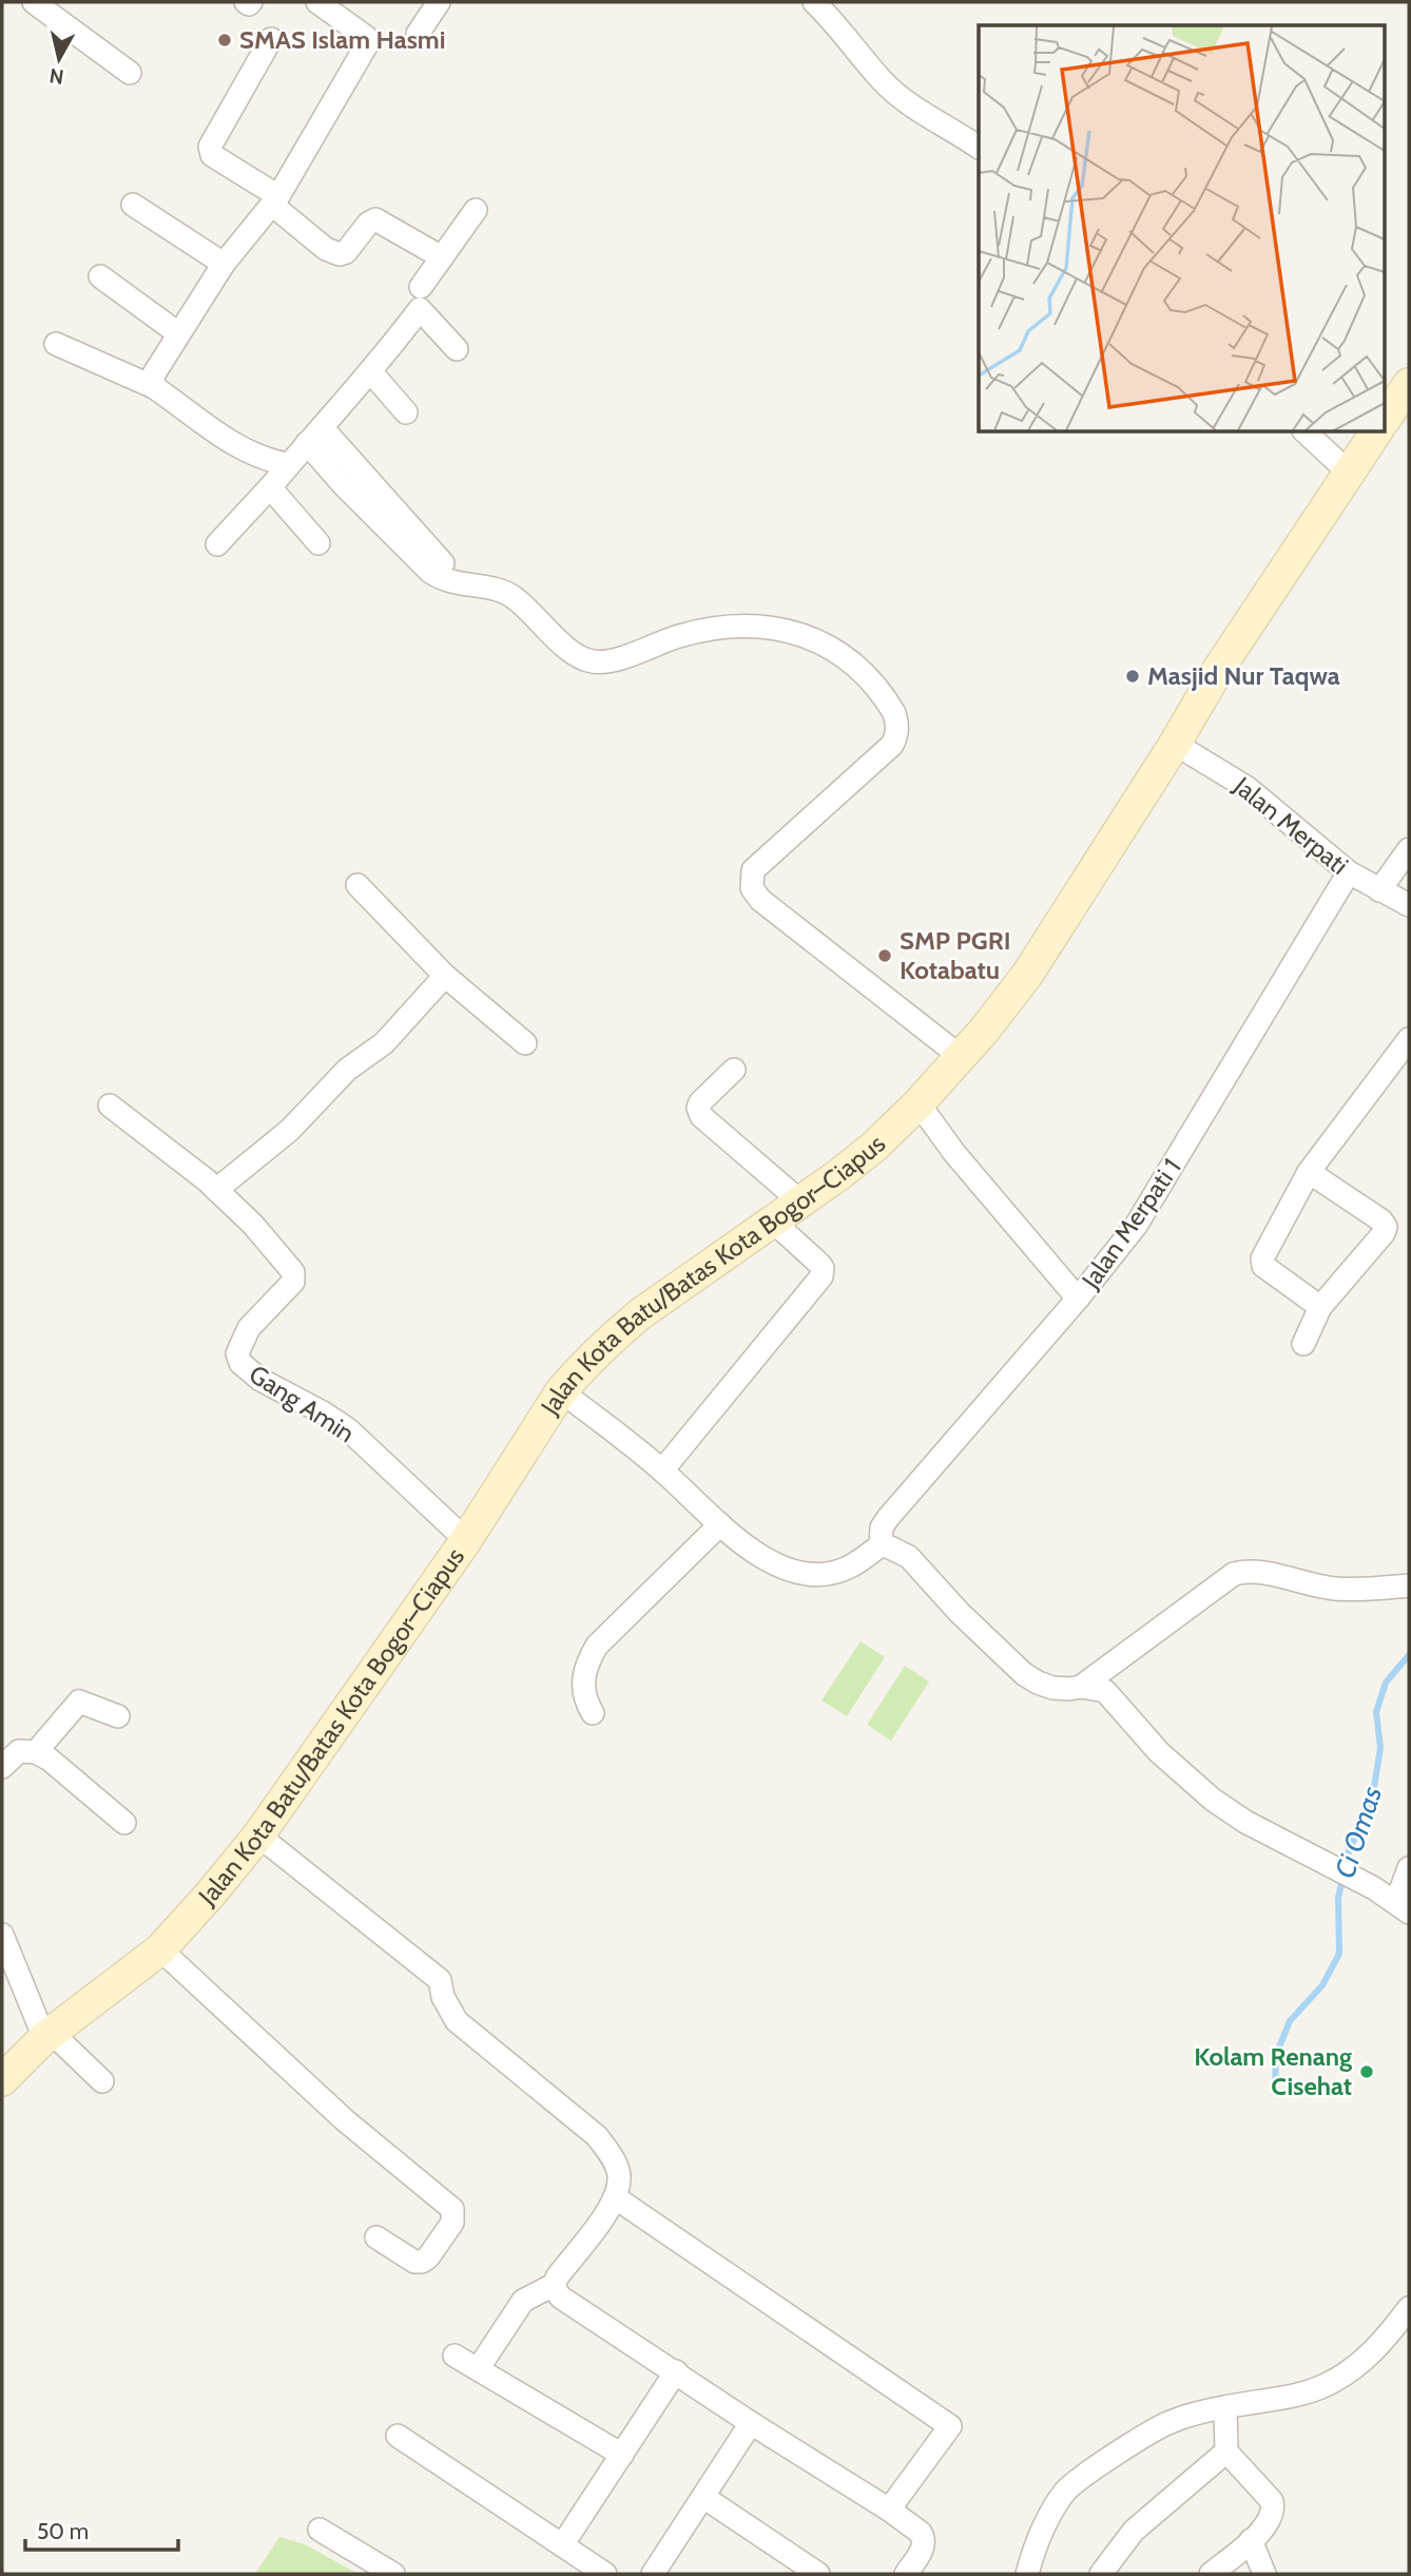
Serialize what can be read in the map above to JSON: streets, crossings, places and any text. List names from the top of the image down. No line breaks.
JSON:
{"streets":{"main road":["Jalan Kota Batu/Batas Kota Bogor–Ciapus"],"street":["Jalan Merpati","Jalan Merpati 1","Gang Amin"]},"crossings":[["Jalan Merpati","Jalan Merpati 1"],["Jalan Merpati","Jalan Kota Batu/Batas Kota Bogor–Ciapus"],["Jalan Kota Batu/Batas Kota Bogor–Ciapus","Gang Amin"]],"water":["Ci Omas"],"places":["SMAS Islam Hasmi","Masjid Nur Taqwa","SMP PGRI Kotabatu","Kolam Renang Cisehat"],"scale_bar":"50 m","north":"bottom"}
